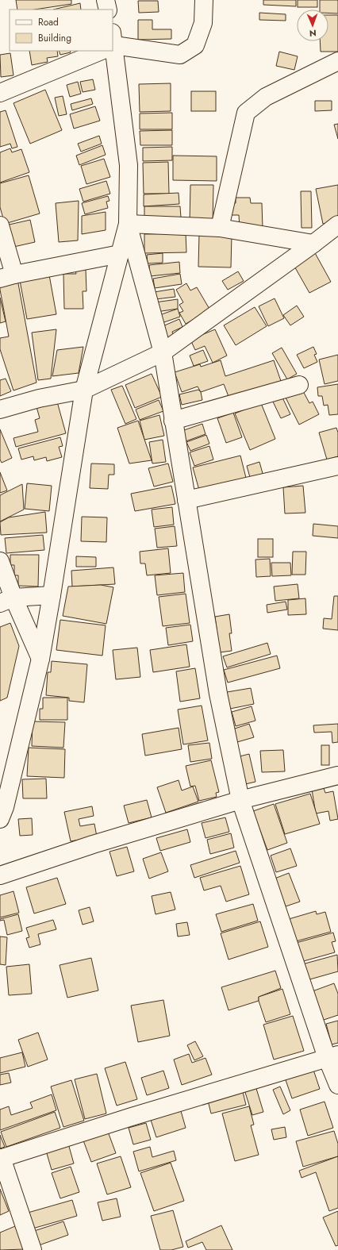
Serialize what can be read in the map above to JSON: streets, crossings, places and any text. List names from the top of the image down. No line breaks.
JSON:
{"legend":["Road","Building"],"north":"bottom"}
